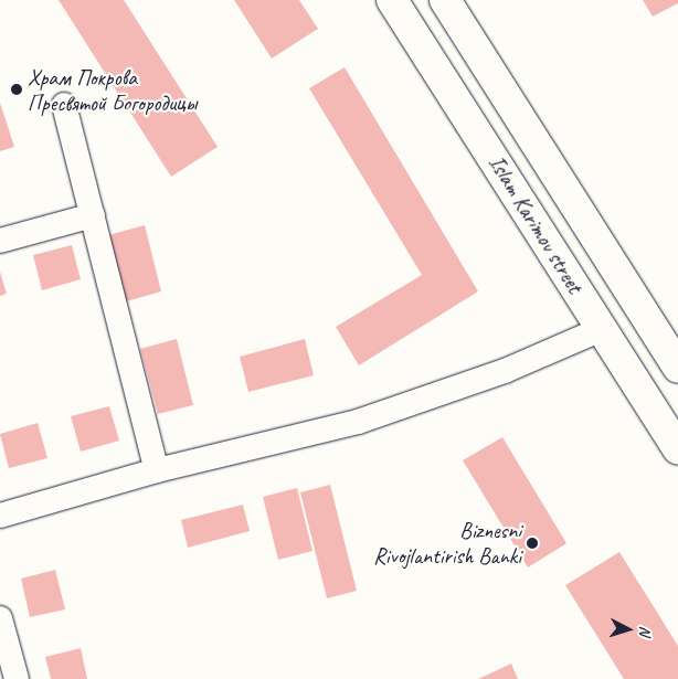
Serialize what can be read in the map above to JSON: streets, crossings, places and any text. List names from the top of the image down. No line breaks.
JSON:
{"streets":{"main road":["Islam Karimov street"]},"places":["Храм Покрова Пресвятой Богородицы","Biznesni Rivojlantirish Banki"],"north":"right"}
